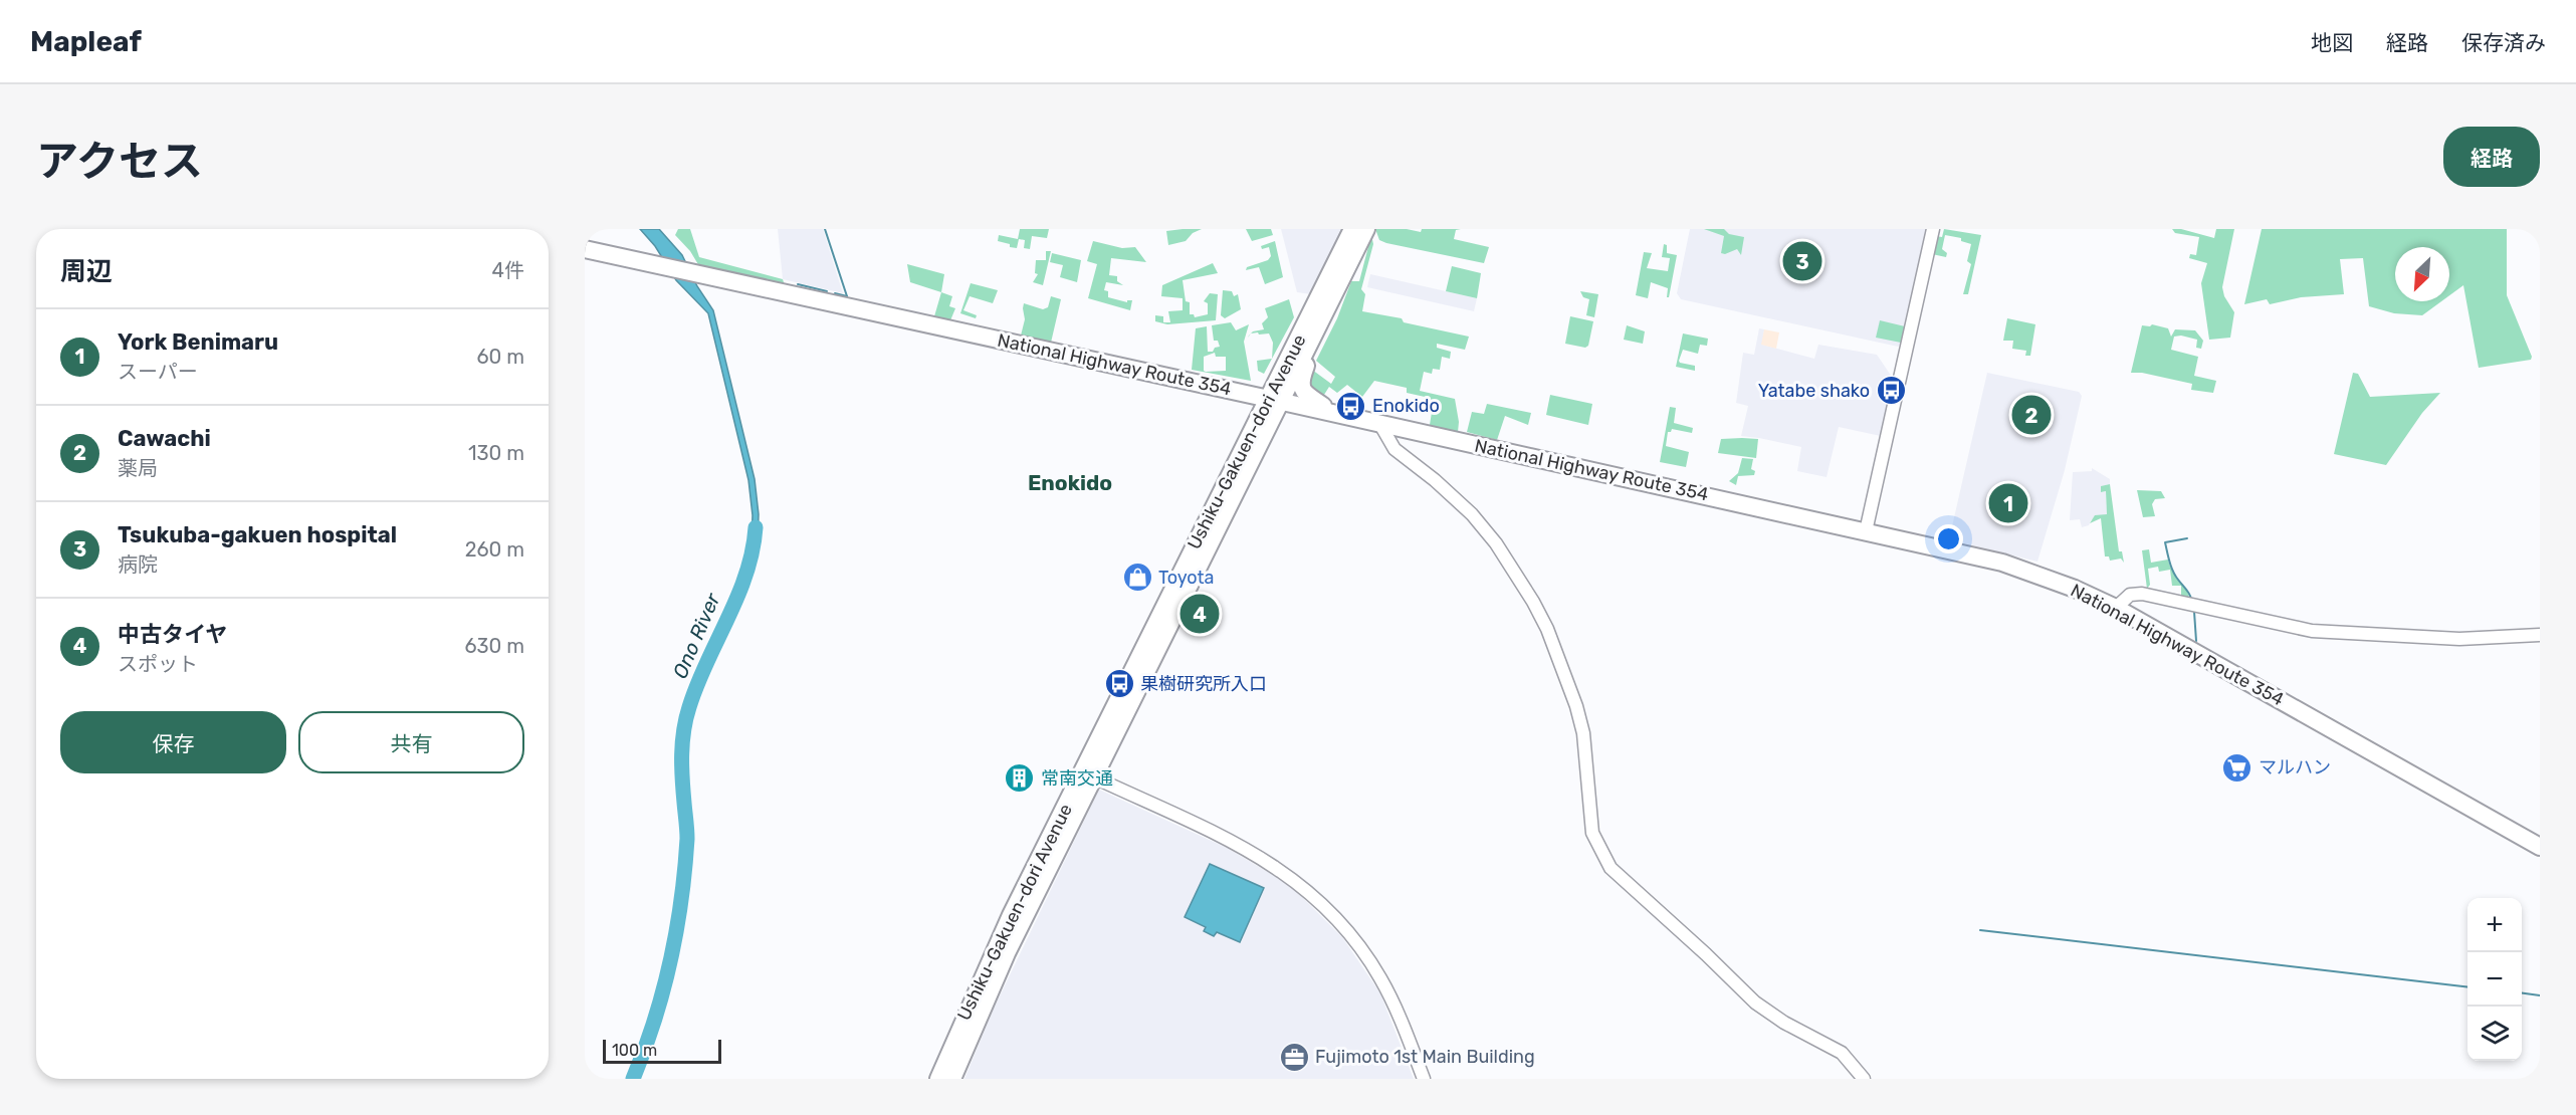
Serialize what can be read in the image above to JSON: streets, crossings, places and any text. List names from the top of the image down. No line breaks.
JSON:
{"streets":{"highway":["National Highway Route 354","Ushiku-Gakuen-dori Avenue"]},"crossings":[["National Highway Route 354","Ushiku-Gakuen-dori Avenue"]],"districts":["Enokido"],"water":["Ono River"],"places":{"bus stop":["Yatabe shako","Enokido","果樹研究所入口"],"shop":["Toyota"],"supermarket":["マルハン"],"building":["常南交通"],"office":["Fujimoto 1st Main Building"]},"scale_bar":"100 m","north":"bottom left","page":{"header":"Mapleaf","nav":["地図","経路","保存済み"],"title":"アクセス","buttons":["経路",["保存","共有"]],"heading":["周辺","4件"],"pins":["3","2","1","4"],"list":[{"mark":"1","name":"York Benimaru","note":"スーパー","value":"60 m"},{"mark":"2","name":"Cawachi","note":"薬局","value":"130 m"},{"mark":"3","name":"Tsukuba-gakuen hospital","note":"病院","value":"260 m"},{"mark":"4","name":"中古タイヤ","note":"スポット","value":"630 m"}],"map_buttons":["+","−"],"scale":"100 m"}}
